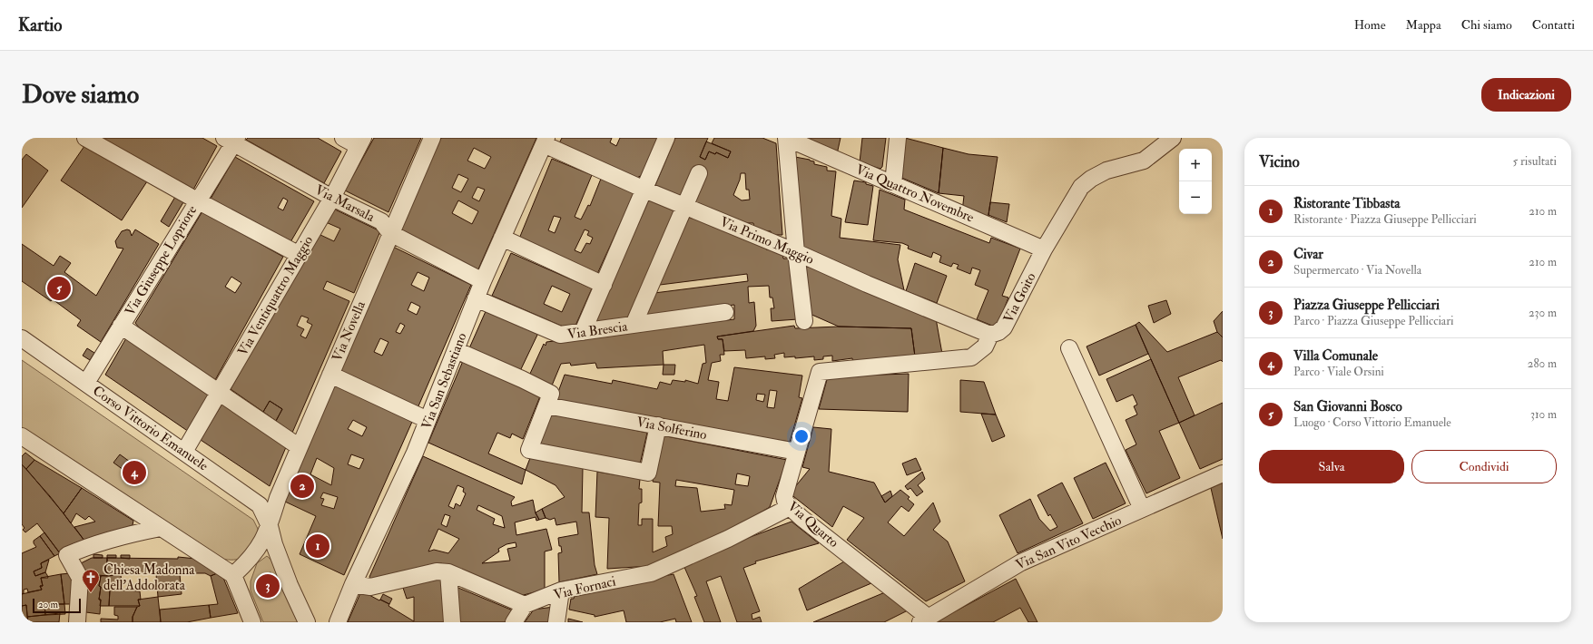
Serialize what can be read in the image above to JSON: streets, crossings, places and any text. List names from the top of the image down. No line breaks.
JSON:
{"streets":{"street":["Via Quattro Novembre","Via Marsala","Via Primo Maggio","Via Giuseppe Lopriore","Via Ventiquattro Maggio","Via Goito","Via Brescia","Via Novella","Via San Sebastiano","Corso Vittorio Emanuele","Via Solferino","Via Quarto","Via San Vito Vecchio","Via Fornaci"]},"crossings":[["Via Quattro Novembre","Via Goito"],["Via Marsala","Via Giuseppe Lopriore"],["Via Marsala","Via Ventiquattro Maggio"],["Via Marsala","Via Novella"],["Via Marsala","Via San Sebastiano"],["Via Primo Maggio","Via Goito"],["Via Primo Maggio","Via San Sebastiano"],["Via Giuseppe Lopriore","Corso Vittorio Emanuele"],["Via Ventiquattro Maggio","Corso Vittorio Emanuele"],["Via Goito","Via Quarto"],["Via Brescia","Via San Sebastiano"],["Via Novella","Corso Vittorio Emanuele"],["Via San Sebastiano","Via Solferino"],["Via Solferino","Via Quarto"],["Via Quarto","Via San Vito Vecchio"],["Via Quarto","Via Fornaci"]],"places":{"church":["Chiesa Madonna dell'Addolorata"]},"scale_bar":"20 m","page":{"header":"Kartio","nav":["Home","Mappa","Chi siamo","Contatti"],"buttons":["Indicazioni",["Salva","Condividi"]],"title":"Dove siamo","heading":["Vicino","5 risultati"],"map_buttons":["+","−"],"list":[{"mark":"1","name":"Ristorante Tibbasta","note":"Ristorante · Piazza Giuseppe Pellicciari","value":"210 m"},{"mark":"2","name":"Civar","note":"Supermercato · Via Novella","value":"210 m"},{"mark":"3","name":"Piazza Giuseppe Pellicciari","note":"Parco · Piazza Giuseppe Pellicciari","value":"230 m"},{"mark":"4","name":"Villa Comunale","note":"Parco · Viale Orsini","value":"280 m"},{"mark":"5","name":"San Giovanni Bosco","note":"Luogo · Corso Vittorio Emanuele","value":"310 m"}],"pins":["5","4","2","1","3"],"scale":"20 m"}}
